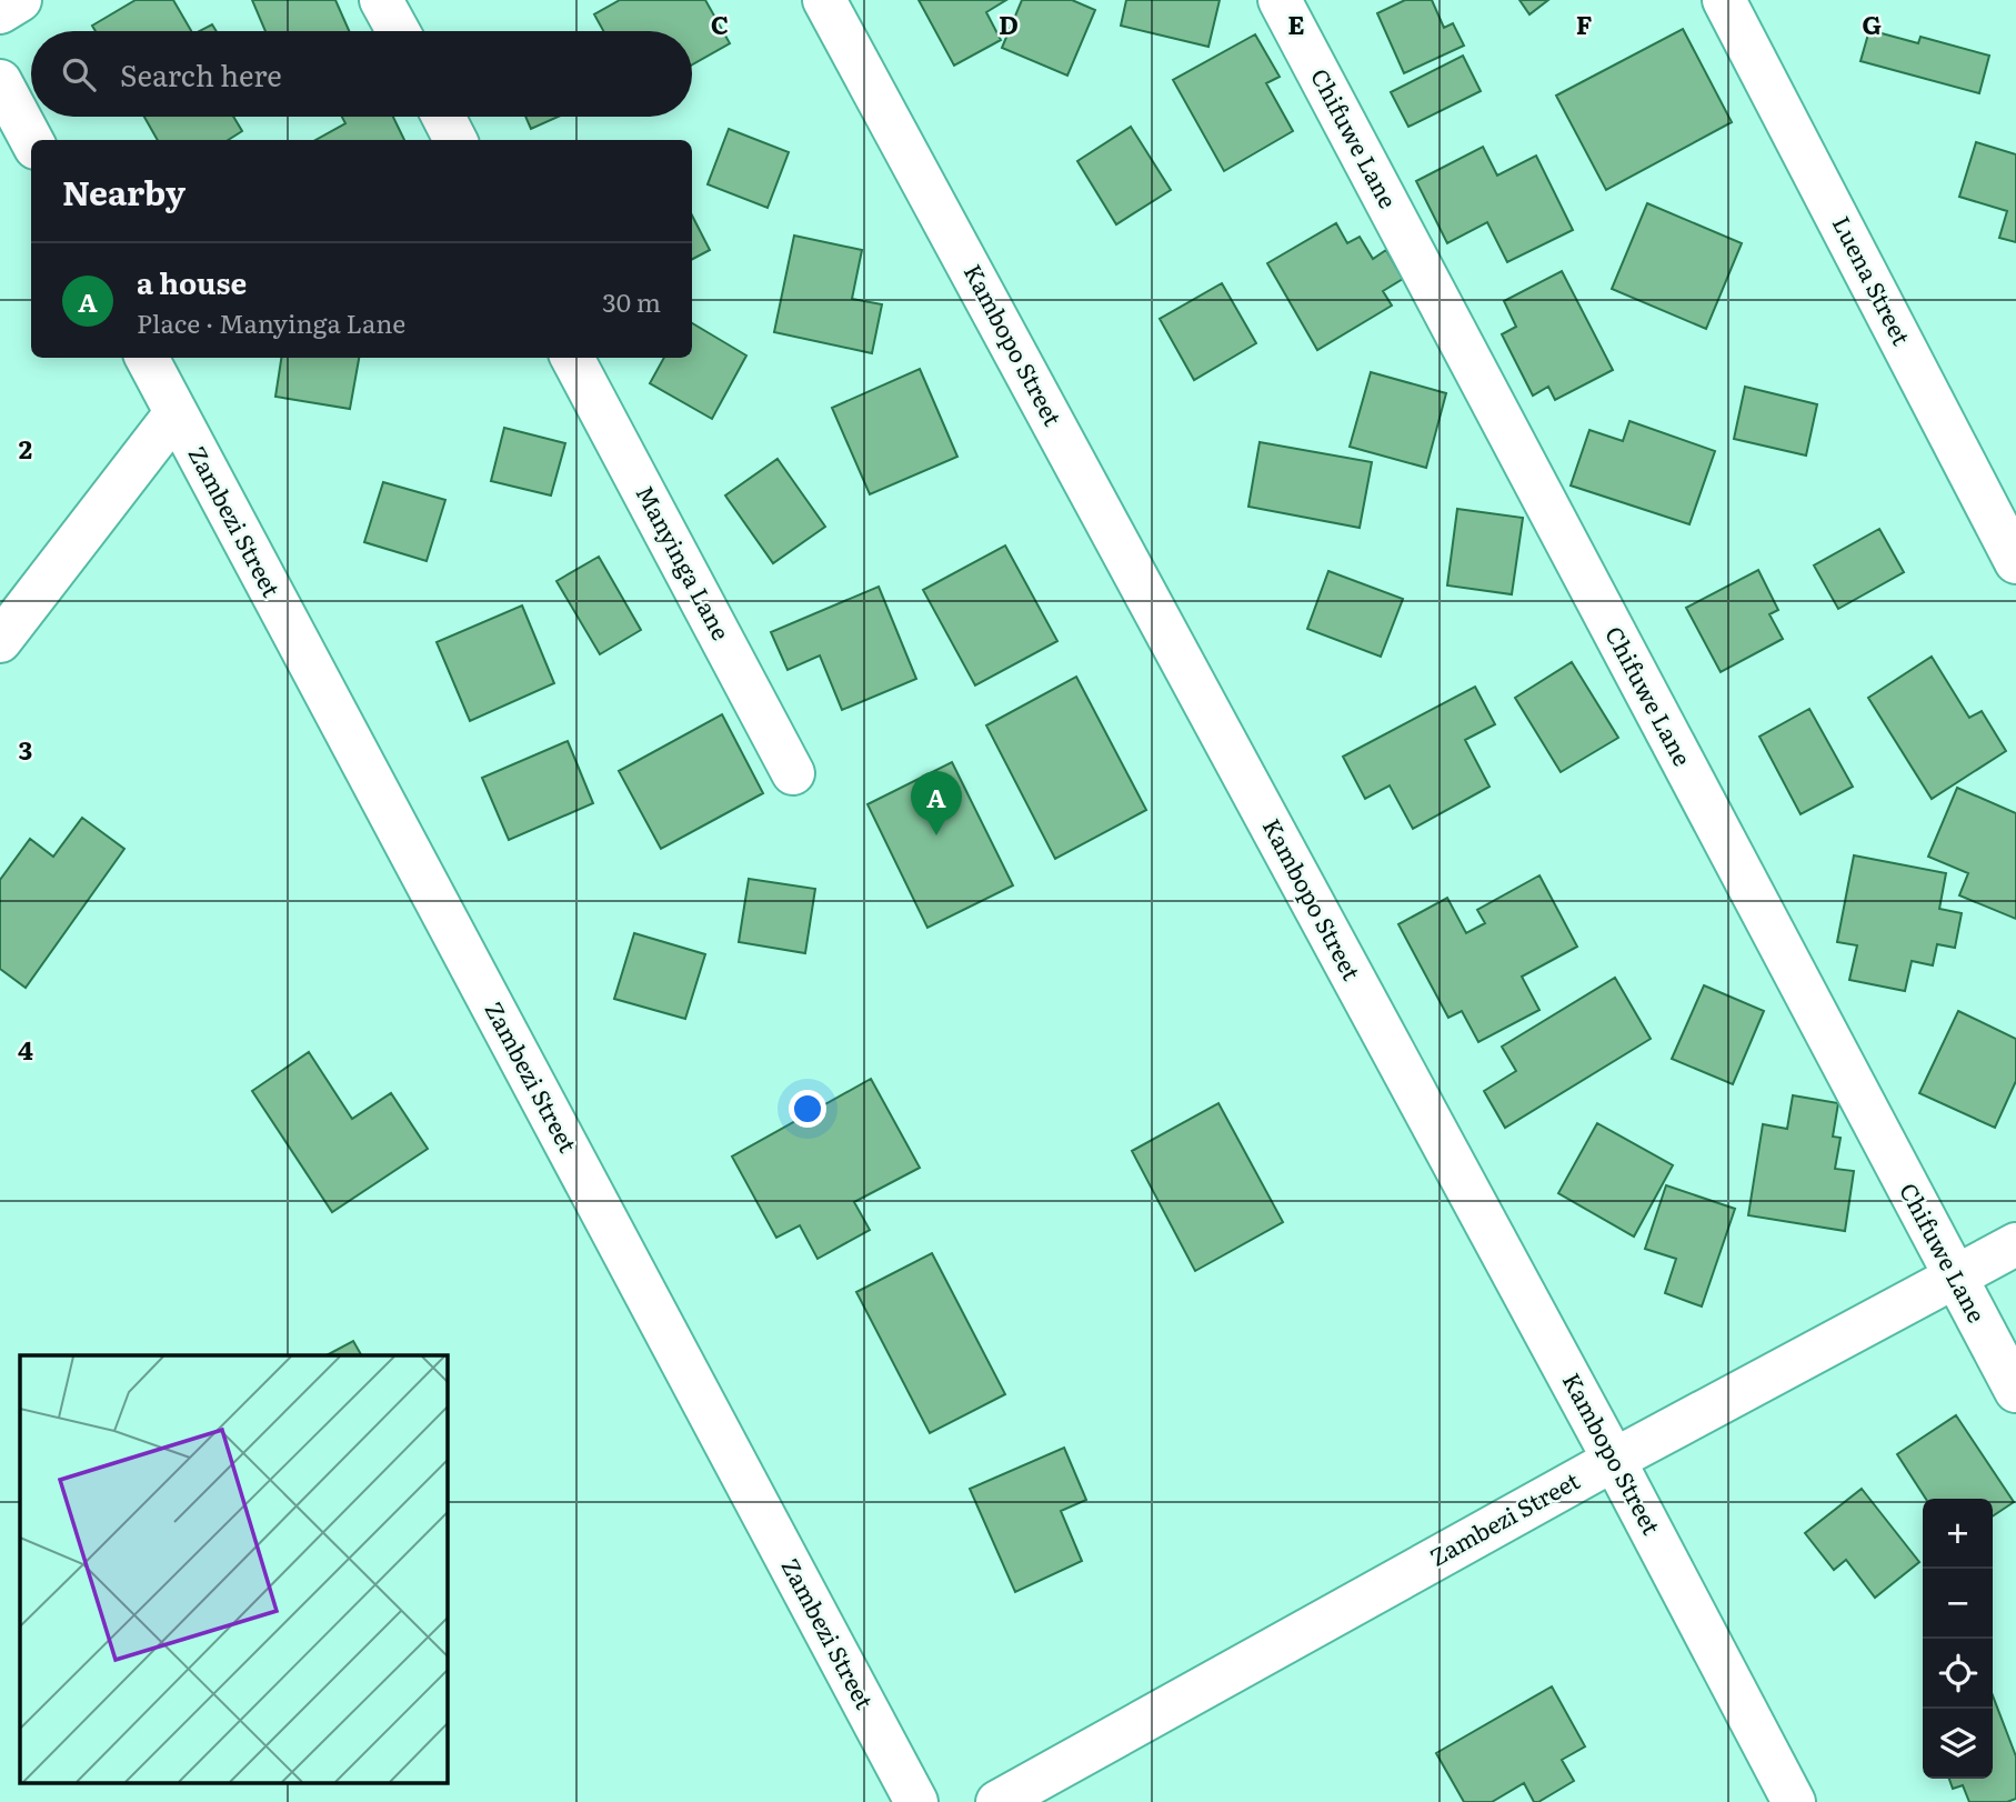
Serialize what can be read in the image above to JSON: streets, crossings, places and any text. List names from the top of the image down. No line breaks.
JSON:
{"streets":{"street":["Chifuwe Lane","Luena Street","Kambopo Street","Zambezi Street","Manyinga Lane"]},"crossings":[["Chifuwe Lane","Zambezi Street"],["Kambopo Street","Zambezi Street"]],"page":{"search":"Search here","heading":"Nearby","list":[{"mark":"A","name":"a house","note":"Place · Manyinga Lane","value":"30 m"}],"pins":"A","map_buttons":["+","−"]},"grid":{"columns":["C","D","E","F","G"],"rows":["2","3","4"]}}
